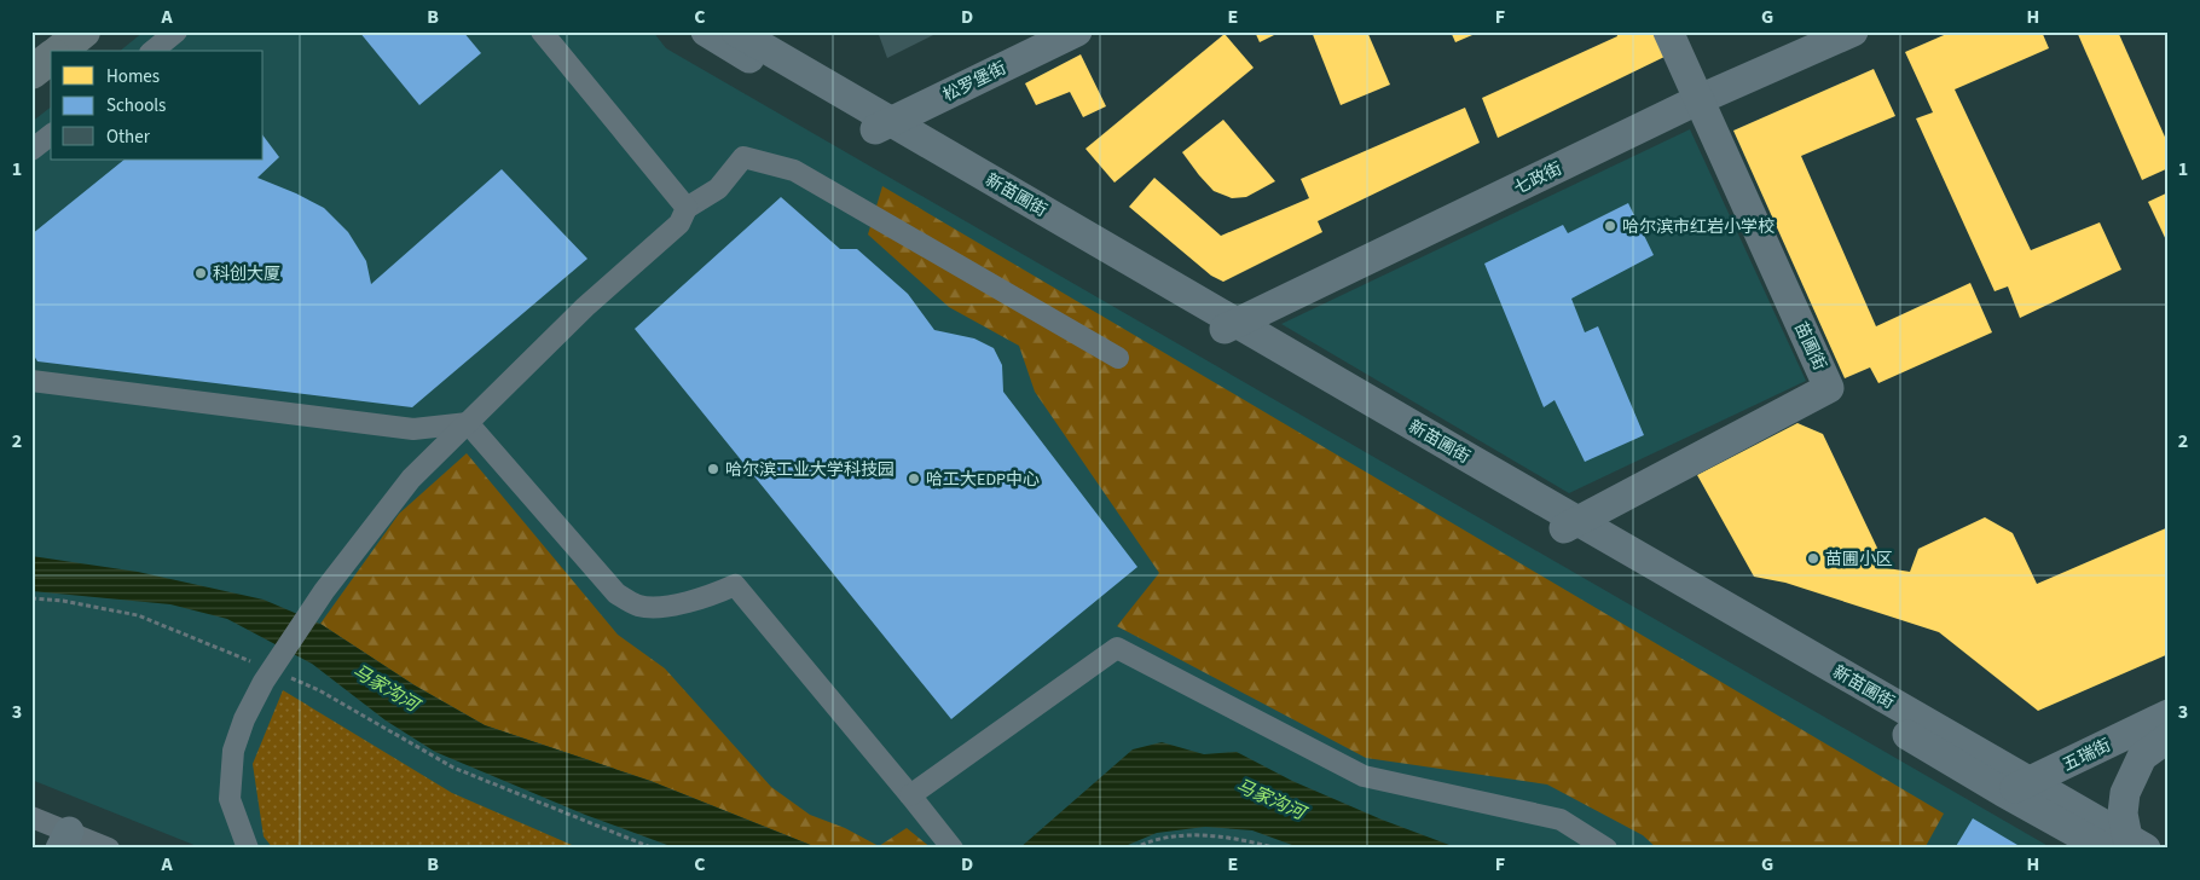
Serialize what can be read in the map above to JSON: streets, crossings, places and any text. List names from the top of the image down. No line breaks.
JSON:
{"streets":{"main road":["松罗堡街","七政街","新苗圃街","苗圃街","五瑞街"]},"crossings":[["松罗堡街","新苗圃街"],["七政街","新苗圃街"],["七政街","苗圃街"],["新苗圃街","苗圃街"],["新苗圃街","五瑞街"]],"water":["马家沟河"],"places":["哈尔滨市红岩小学校","科创大厦","哈尔滨工业大学科技园","哈工大EDP中心","苗圃小区"],"legend":["Homes","Schools","Other"],"grid":{"columns":["A","B","C","D","E","F","G","H"],"rows":["1","2","3"]}}
